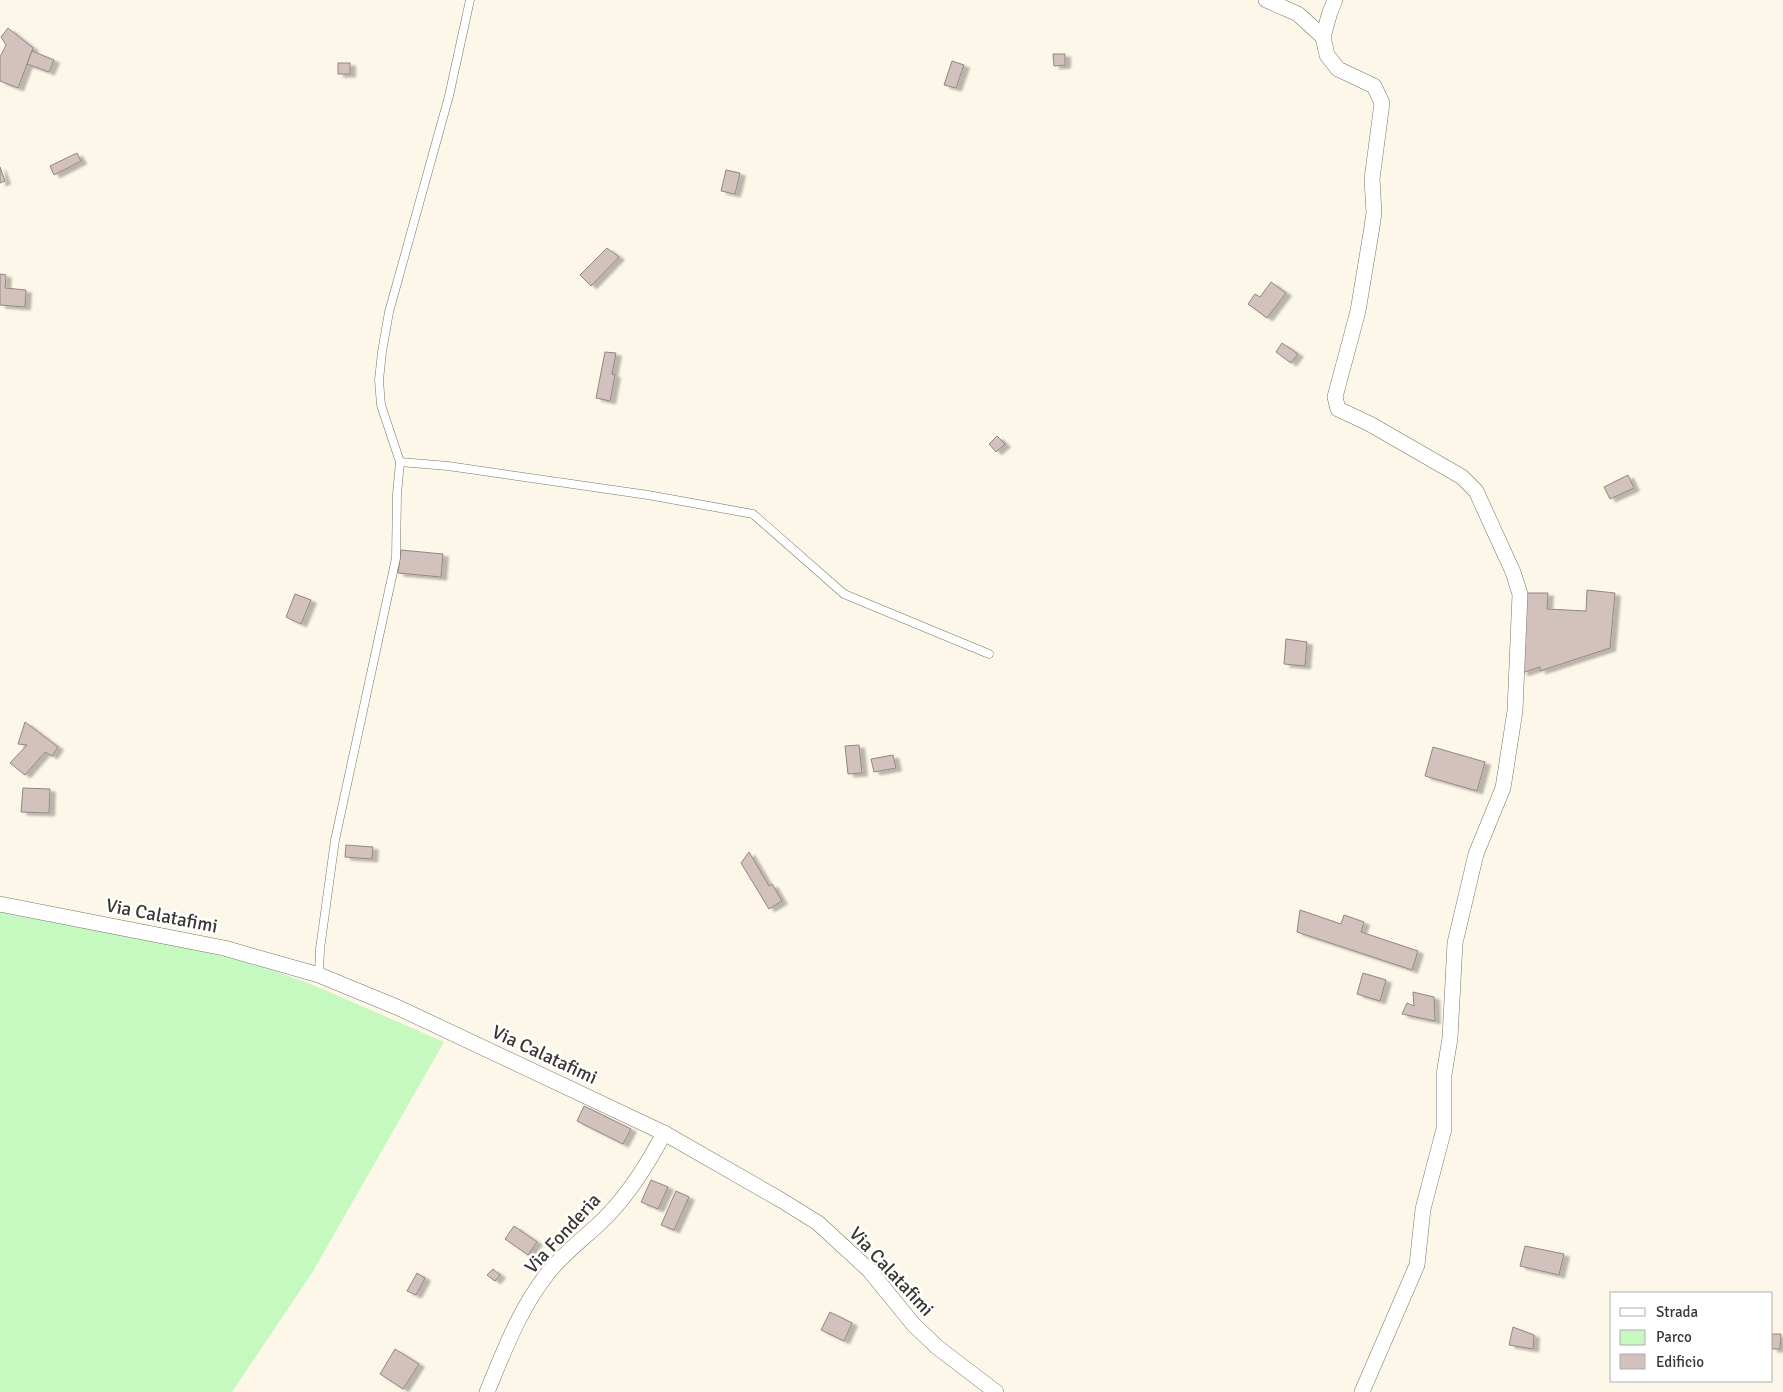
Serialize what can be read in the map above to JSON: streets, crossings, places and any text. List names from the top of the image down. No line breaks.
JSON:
{"streets":{"street":["Via Calatafimi","Via Fonderia"]},"crossings":[["Via Calatafimi","Via Fonderia"]],"legend":["Strada","Parco","Edificio"]}
